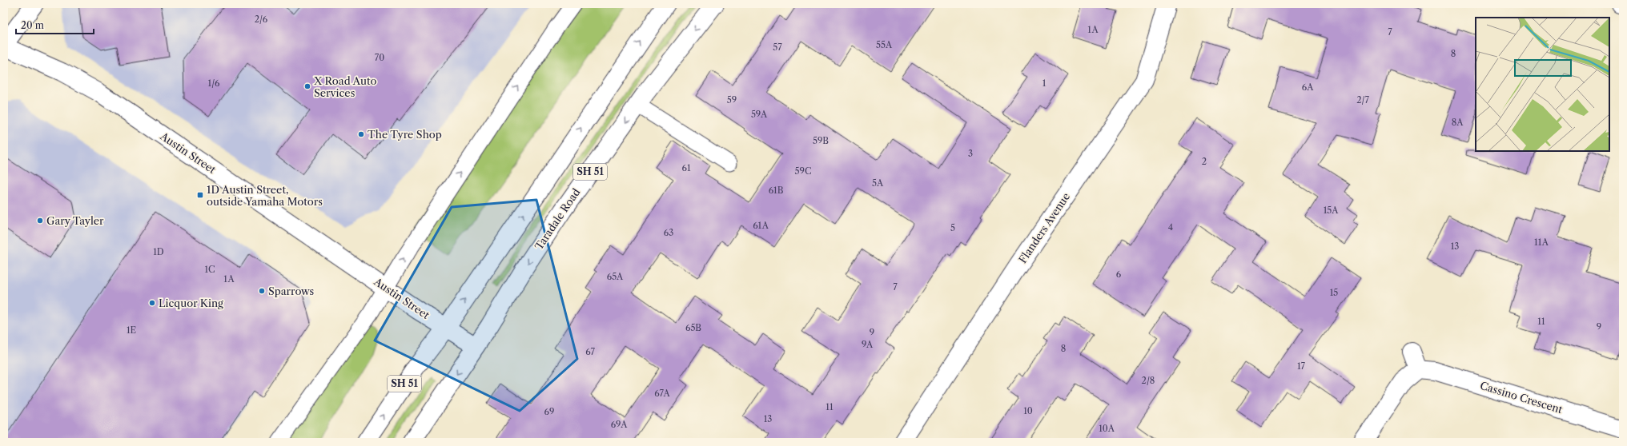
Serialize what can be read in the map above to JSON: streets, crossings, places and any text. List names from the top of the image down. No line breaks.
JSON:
{"streets":{"main road":["Austin Street","SH 51","Taradale Road","Flanders Avenue","Cassino Crescent"]},"crossings":[["Austin Street","SH 51"],["Austin Street","Taradale Road"]],"places":{"other":["X Road Auto Services","The Tyre Shop","Gary Tayler","Sparrows","Licquor King"],"transit":["1D Austin Street, outside Yamaha Motors"]},"house_numbers":["2/6","1A","7","55A","57","8","70","1/6","1","6A","59","2/7","59A","8A","59B","3","2","61","59C","5A","61B","15A","61A","4","5","63","11A","13","1D","1C","6","65A","1A","7","15","11","9","65B","1E","9","9A","8","67","17","2/8","67A","11","10","69","13","69A","10A"],"scale_bar":"20 m"}
